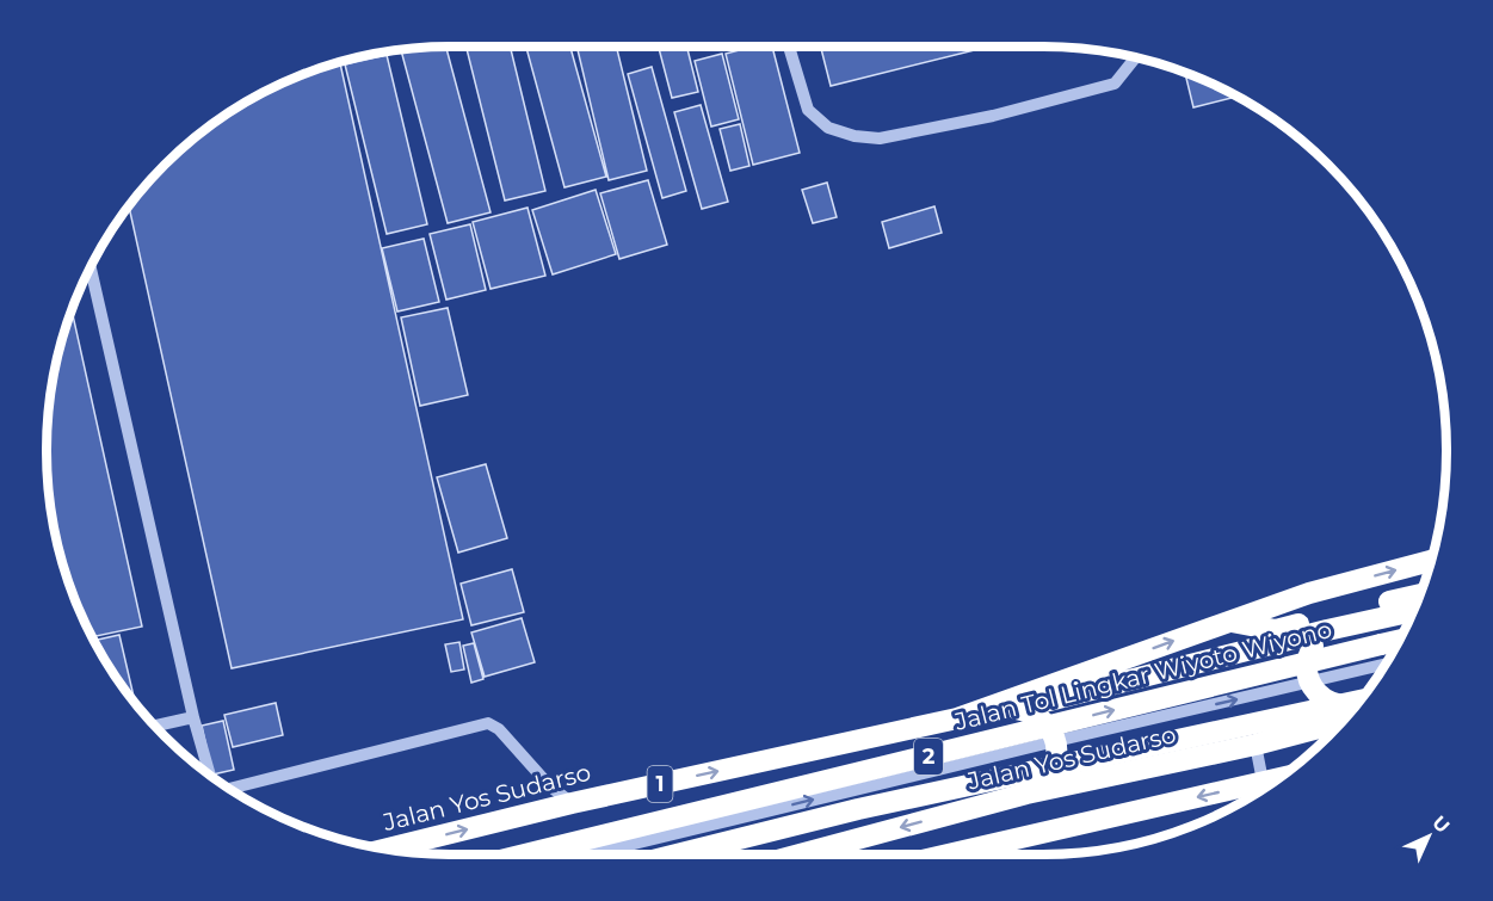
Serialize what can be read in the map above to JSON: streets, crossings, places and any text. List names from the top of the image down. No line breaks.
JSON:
{"streets":{"highway":["Jalan Tol Lingkar Wiyoto Wiyono","2","Jalan Yos Sudarso","1"]},"north":"top right"}
